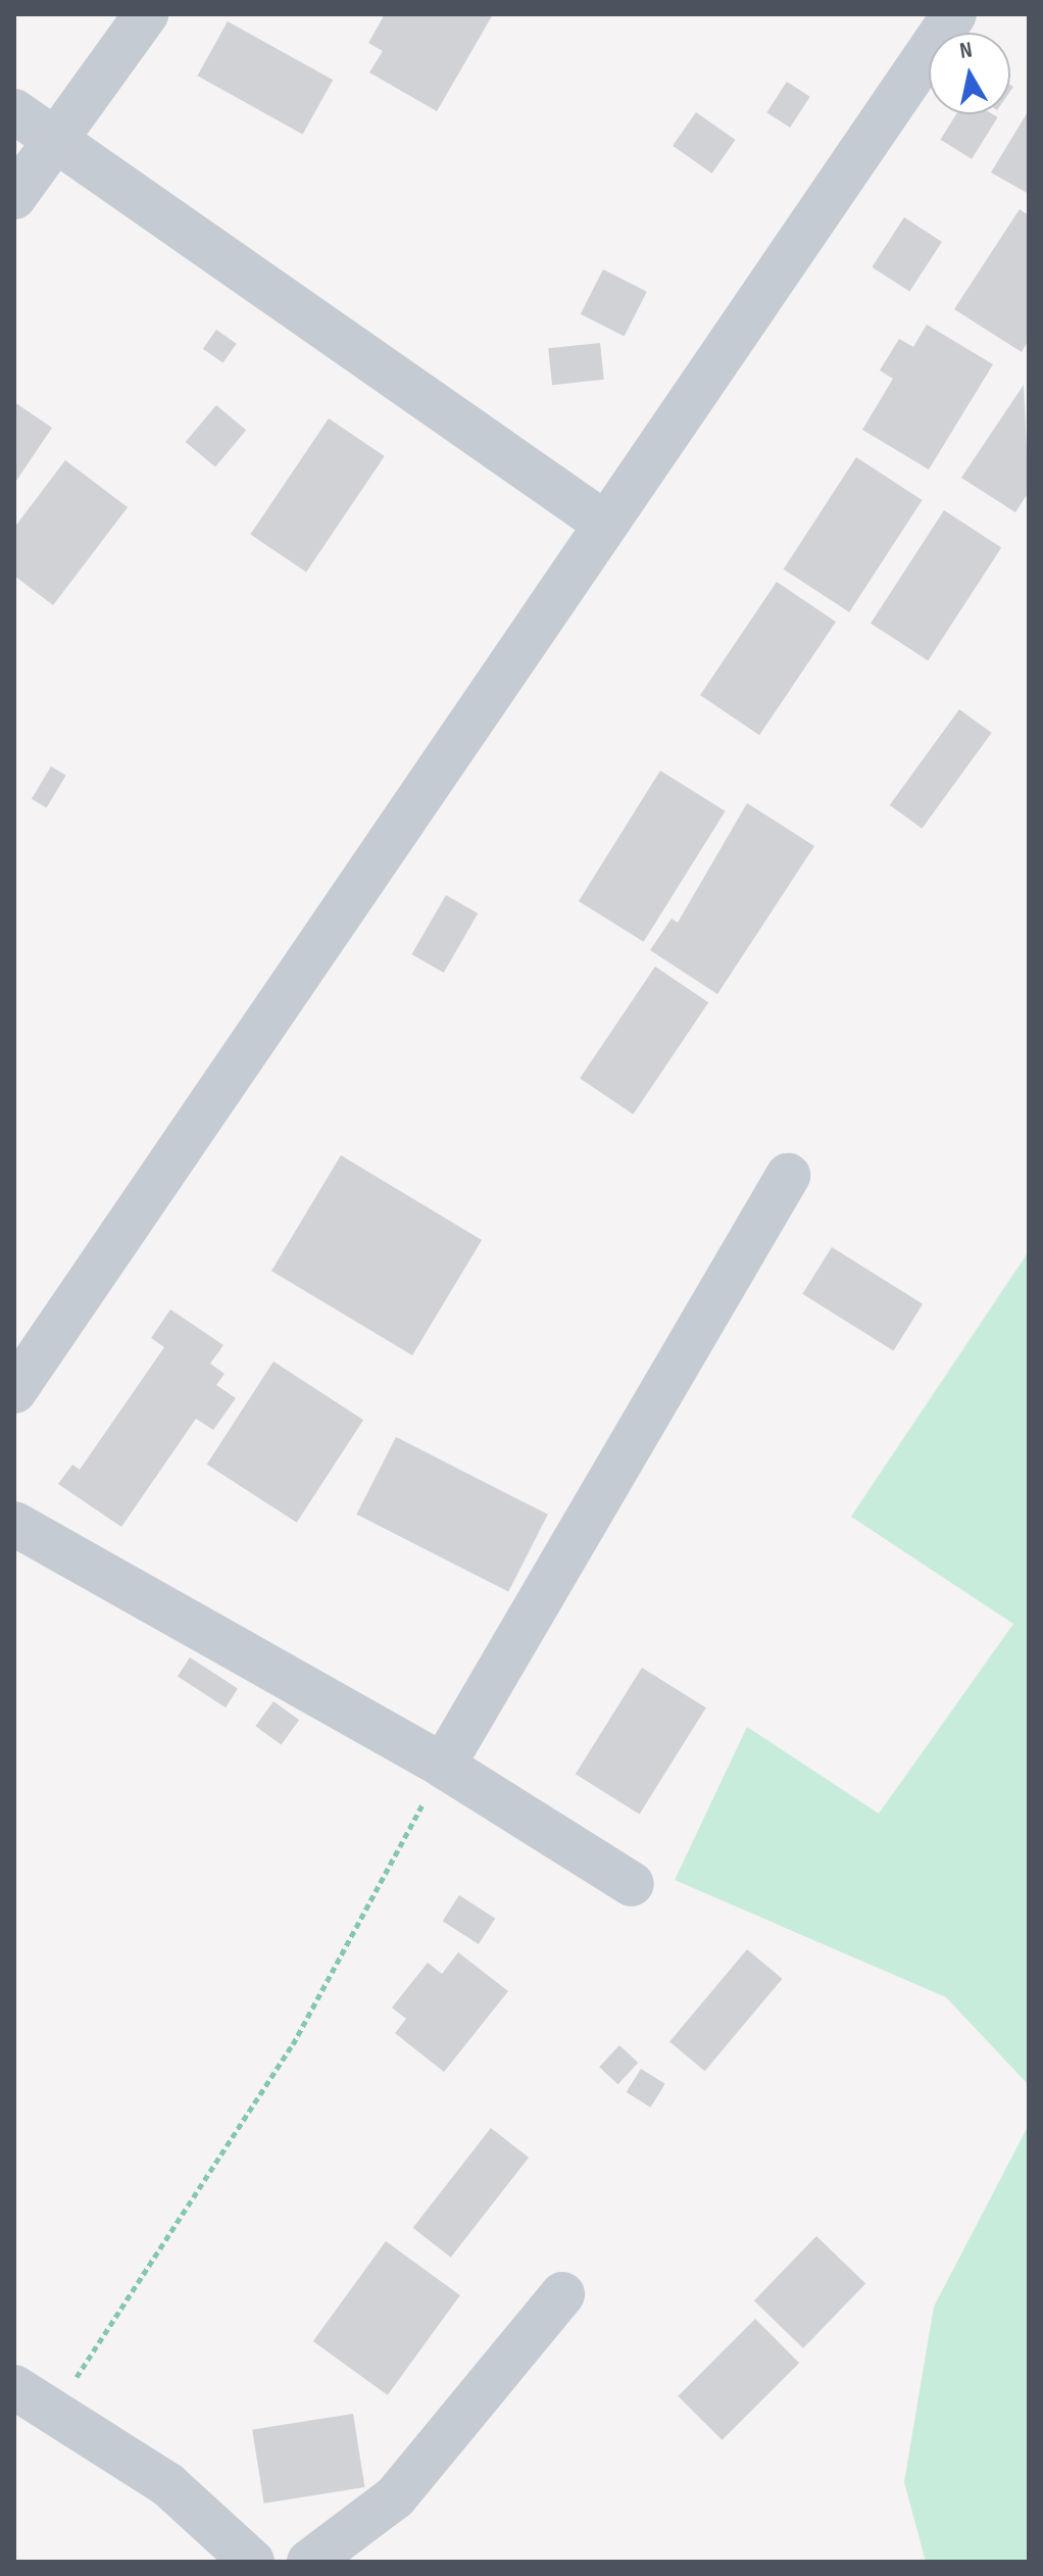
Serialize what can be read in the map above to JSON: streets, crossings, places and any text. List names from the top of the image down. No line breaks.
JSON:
{"north":"top"}
